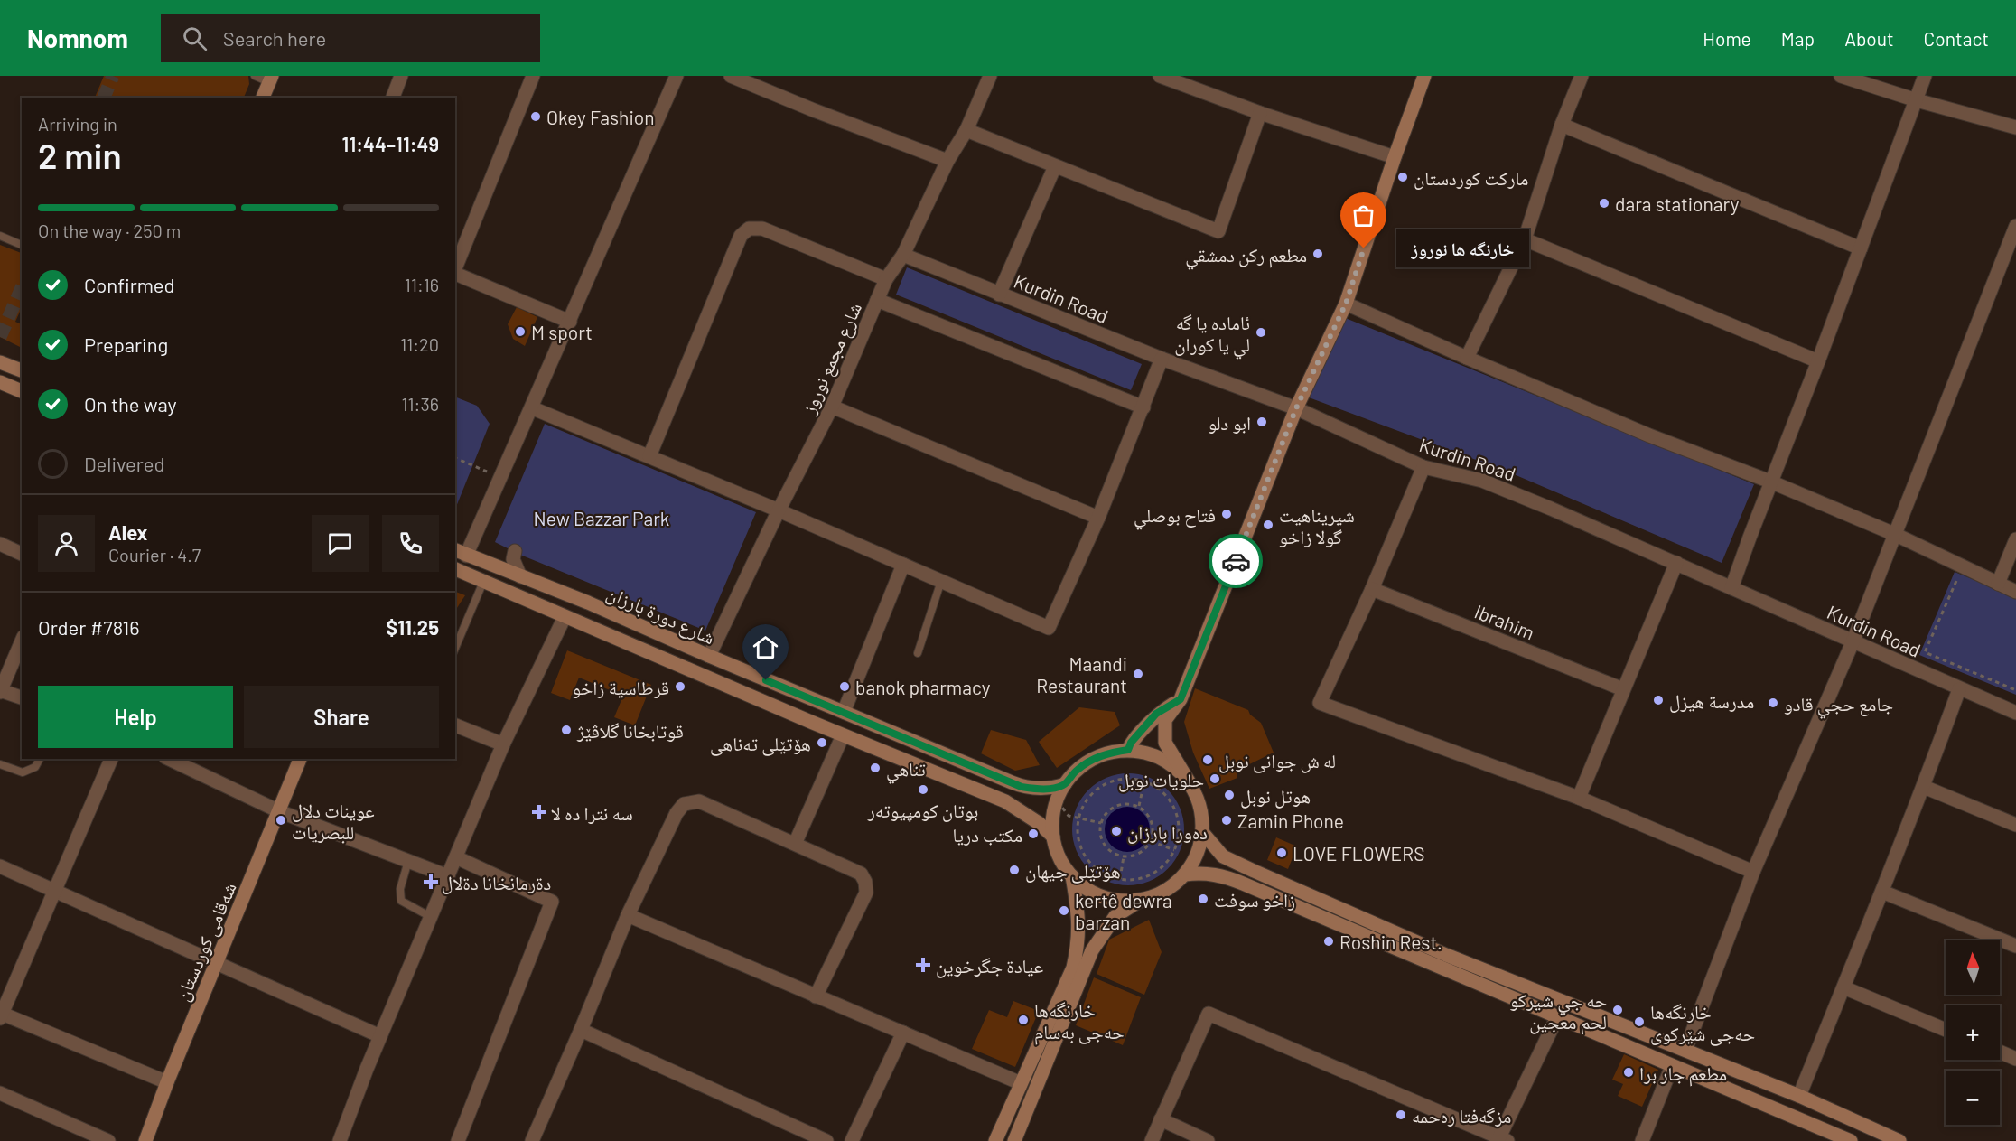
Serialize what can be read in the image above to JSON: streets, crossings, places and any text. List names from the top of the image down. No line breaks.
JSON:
{"streets":{"main road":["شارع دورة بارزان","شەقامی کوردستان"],"street":["Kurdin Road","شارع مجمع نوروز","Ibrahim"]},"crossings":[["Kurdin Road","شارع مجمع نوروز"],["شارع مجمع نوروز","شارع دورة بارزان"]],"parks":["New Bazzar Park"],"places":{"other":["Okey Fashion","ماركت كوردستان","dara stationary","خارنگه ها نوروز","مطعم ركن دمشقي","M sport","ئاماده يا گه لي يا كوران","ابو دلو","فتاح بوصلي","شيريناهيت گولا زاخو","Maandi Restaurant","قرطاسية زاخو","banok pharmacy","مدرسة هيزل","جامع حجي قادو","قوتابخانا گلاڤێژ","هۆتێلی تەناهی","له ش جوانى نوبل","تناهي","حلويات نوبل","بوتان كومپیوتەر","هوتل نوبل","عوينات دلال للبصريات","Zamin Phone","دەورا بارزان","مكتب دريا","LOVE FLOWERS","هۆتێلی جیهان","زاخو سوفت","kertê dewra barzan","Roshin Rest.","حه جي شيركو لحم معجين","خارنگەها حەجى بەسام","خارنگەها حەجى شێركوى","مطعم جار برا","مزگەفتا رەحمە"],"health":["سه نترا ده لا","دةرمانخانا دةلال","عيادة جگرخوين"]},"north":"top","page":{"header":"Nomnom","search":"Search here","nav":["Home","Map","About","Contact"],"heading":["2 min","Arriving in","11:44–11:49"],"panel":["Alex","Courier · 4.7","Order #7816","$11.25"],"bar":"On the way · 250 m","bubble":"خارنگه ها نوروز","list":[["Confirmed","11:16"],["Preparing","11:20"],["On the way","11:36"],"Delivered"],"buttons":["Help","Share"],"map_buttons":["+","−"]}}
